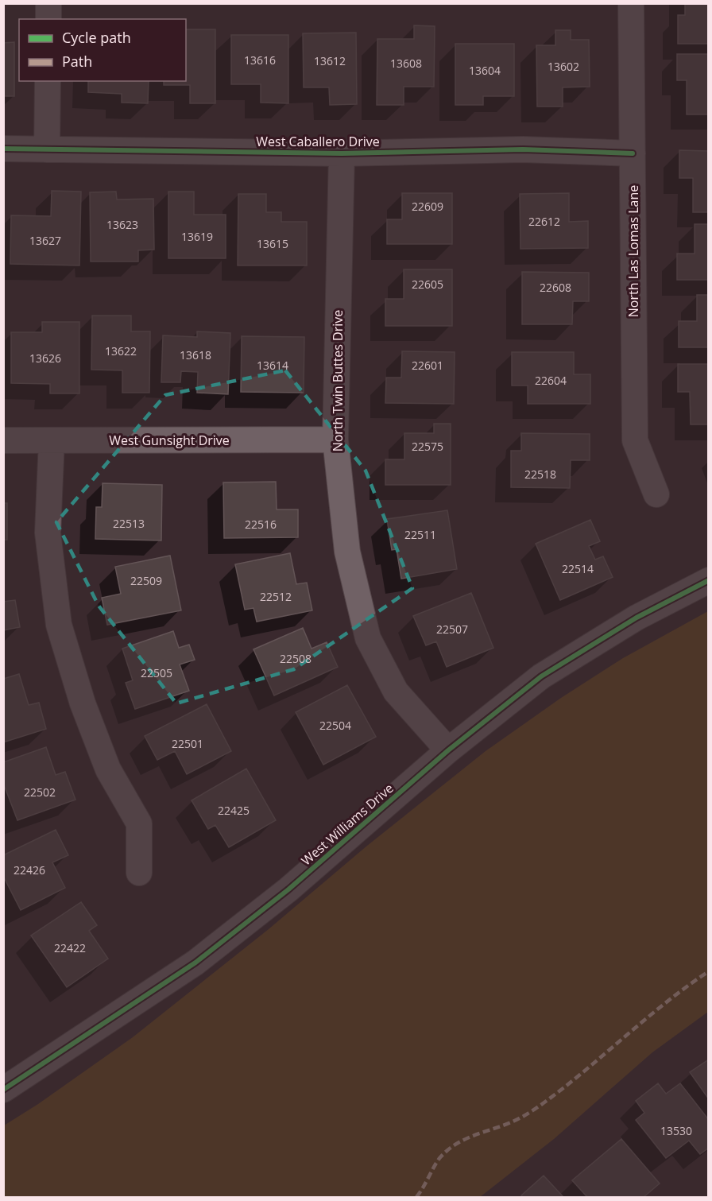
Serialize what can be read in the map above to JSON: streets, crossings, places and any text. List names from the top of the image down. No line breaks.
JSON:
{"streets":{"street":["West Caballero Drive","North Las Lomas Lane","North Twin Buttes Drive","West Gunsight Drive","West Williams Drive"]},"crossings":[["West Caballero Drive","North Las Lomas Lane"],["West Caballero Drive","North Twin Buttes Drive"],["North Twin Buttes Drive","West Gunsight Drive"],["North Twin Buttes Drive","West Williams Drive"]],"house_numbers":["13616","13612","13608","13602","13604","22609","22612","13623","13619","13627","13615","22605","22608","13622","13618","13626","13614","22601","22604","22575","22518","22513","22516","22511","22514","22509","22512","22507","22508","22505","22504","22501","22502","22425","22426","22422","13530"],"legend":["Cycle path","Path"]}
